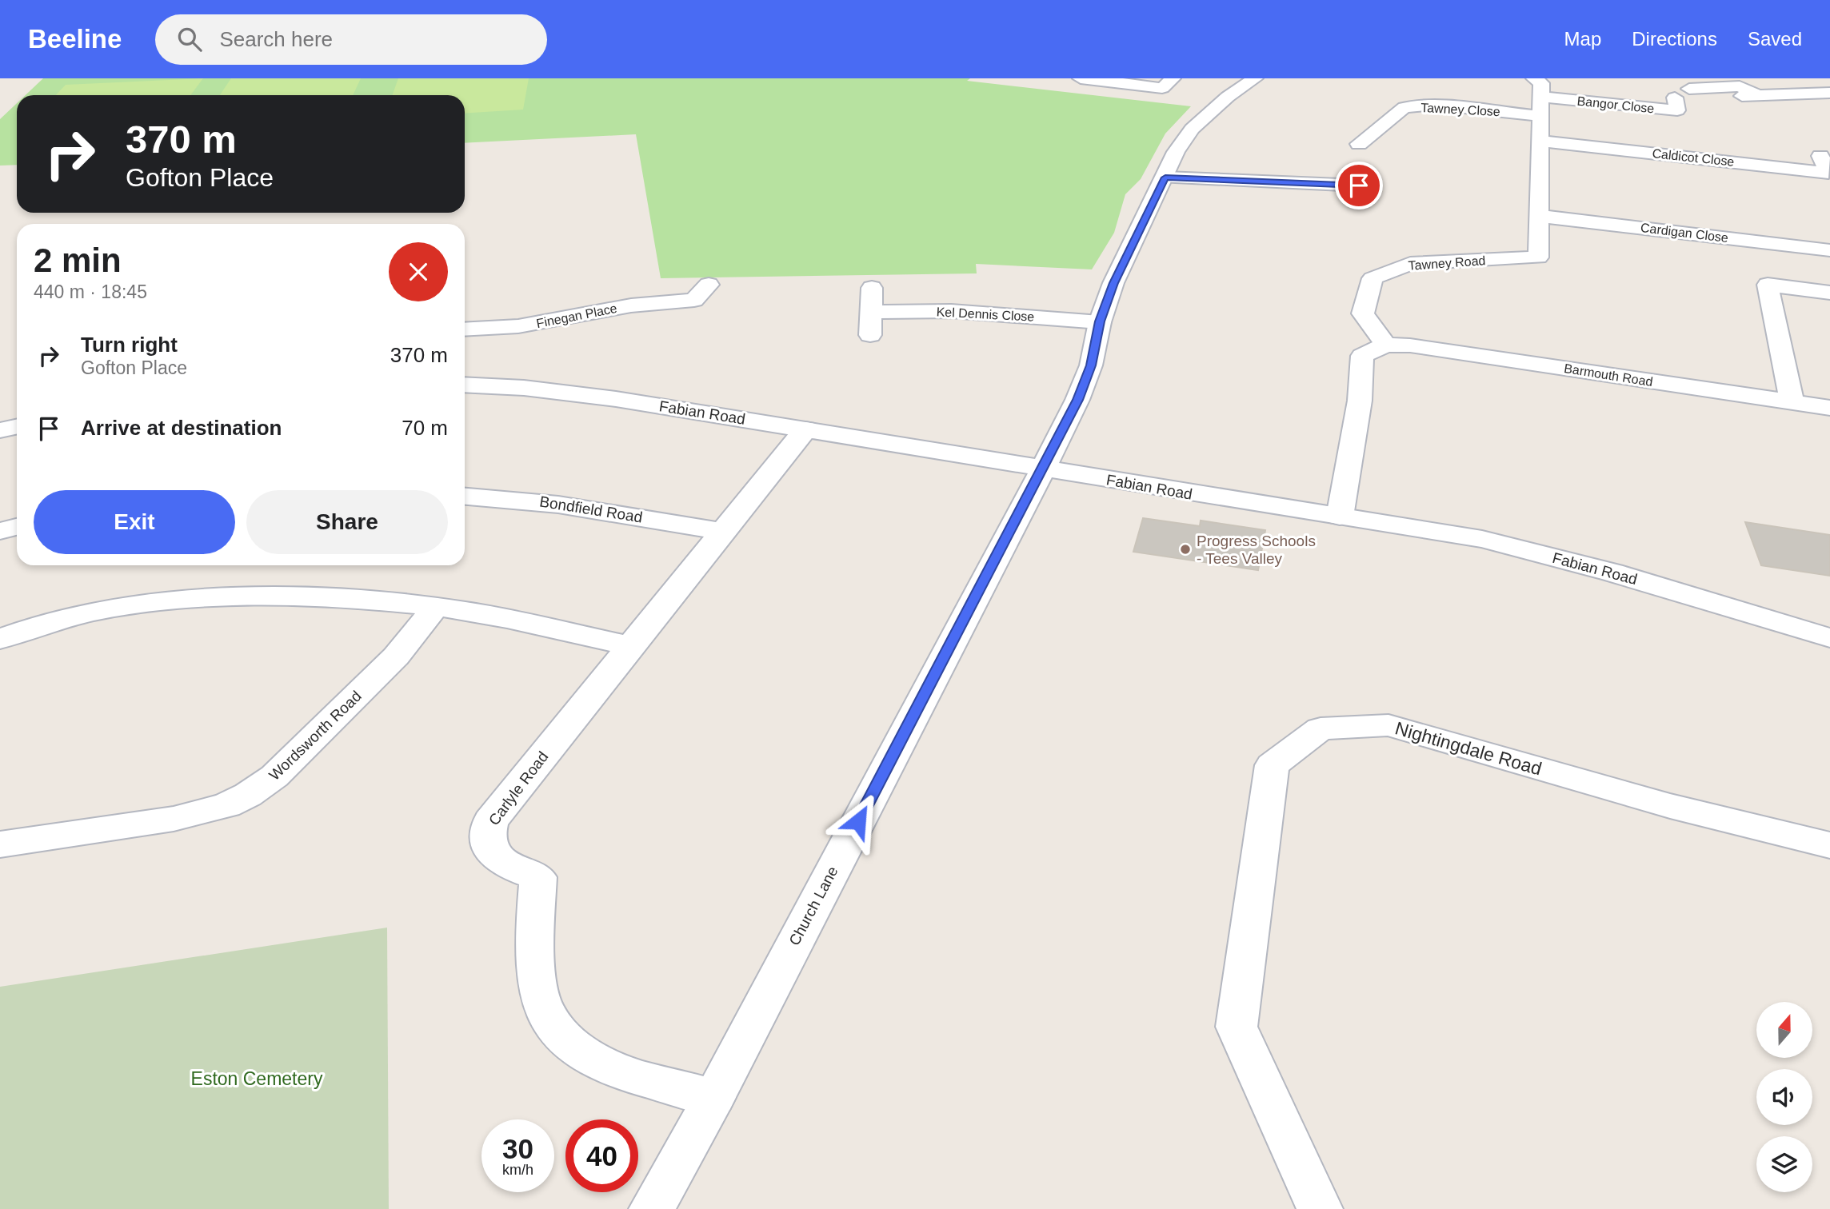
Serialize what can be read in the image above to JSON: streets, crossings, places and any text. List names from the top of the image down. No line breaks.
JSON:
{"streets":{"street":["Bangor Close","Tawney Close","Caldicot Close","Cardigan Close","Tawney Road","Kel Dennis Close","Finegan Place","Barmouth Road","Fabian Road","Bondfield Road","Wordsworth Road","Nightingdale Road","Carlyle Road","Church Lane"]},"crossings":[["Bangor Close","Tawney Close"],["Bangor Close","Tawney Road"],["Tawney Close","Tawney Road"],["Caldicot Close","Tawney Road"],["Cardigan Close","Tawney Road"],["Tawney Road","Barmouth Road"],["Kel Dennis Close","Church Lane"],["Fabian Road","Carlyle Road"],["Fabian Road","Church Lane"],["Bondfield Road","Carlyle Road"],["Carlyle Road","Church Lane"]],"parks":["Eston Cemetery"],"places":["Progress Schools - Tees Valley"],"north":"top","page":{"header":"Beeline","search":"Search here","nav":["Map","Directions","Saved"],"turn":["370 m","Gofton Place"],"heading":["2 min","440 m · 18:45"],"list":[{"name":"Turn right","note":"Gofton Place","value":"370 m"},{"name":"Arrive at destination","value":"70 m"}],"buttons":["Exit","Share"],"speed":"30 km/h","limit":"40"}}
